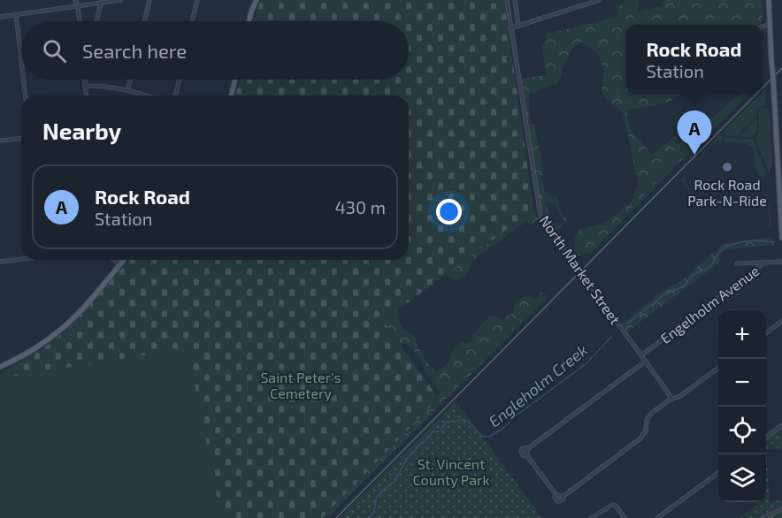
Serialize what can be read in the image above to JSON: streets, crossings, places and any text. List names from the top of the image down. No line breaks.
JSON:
{"streets":{"street":["North Market Street","Engelholm Avenue"]},"crossings":[["North Market Street","Engelholm Avenue"]],"water":["Engleholm Creek"],"parks":["Saint Peter's Cemetery","St. Vincent County Park"],"places":["Rock Road Park-N-Ride"],"page":{"search":"Search here","popup":["Rock Road","Station"],"heading":"Nearby","pins":"A","list":[{"mark":"A","name":"Rock Road","note":"Station","value":"430 m"}],"map_buttons":["+","−"]}}
